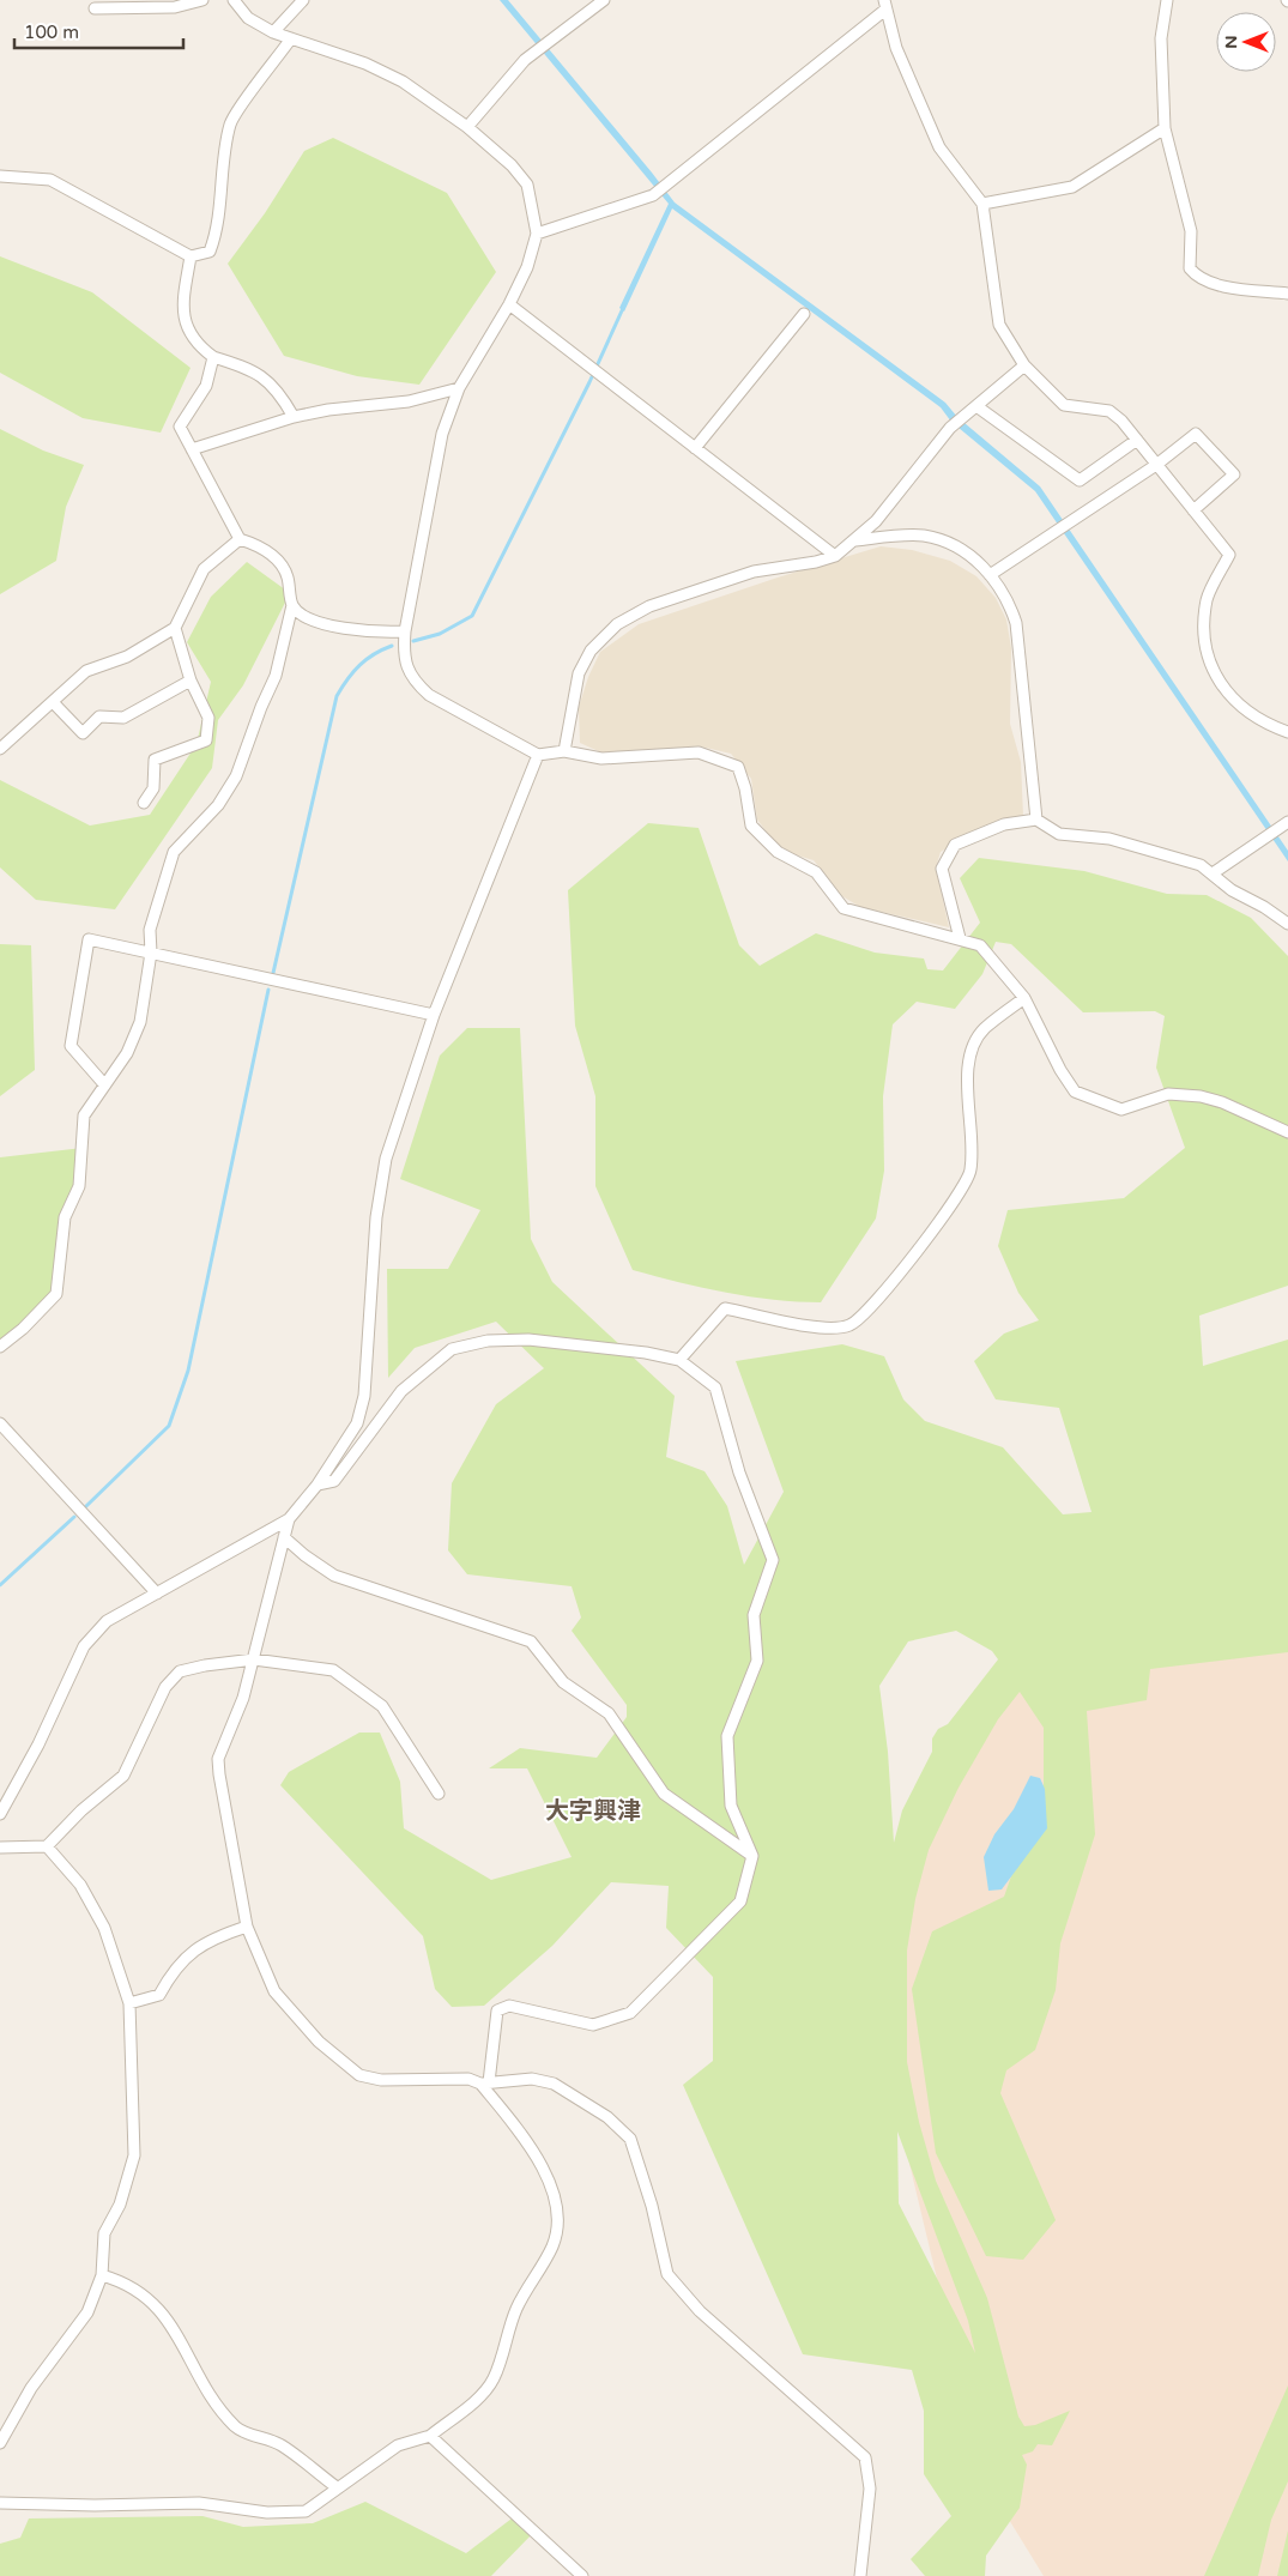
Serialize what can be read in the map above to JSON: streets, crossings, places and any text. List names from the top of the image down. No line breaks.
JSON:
{"districts":["大字興津"],"scale_bar":"100 m","north":"left"}
